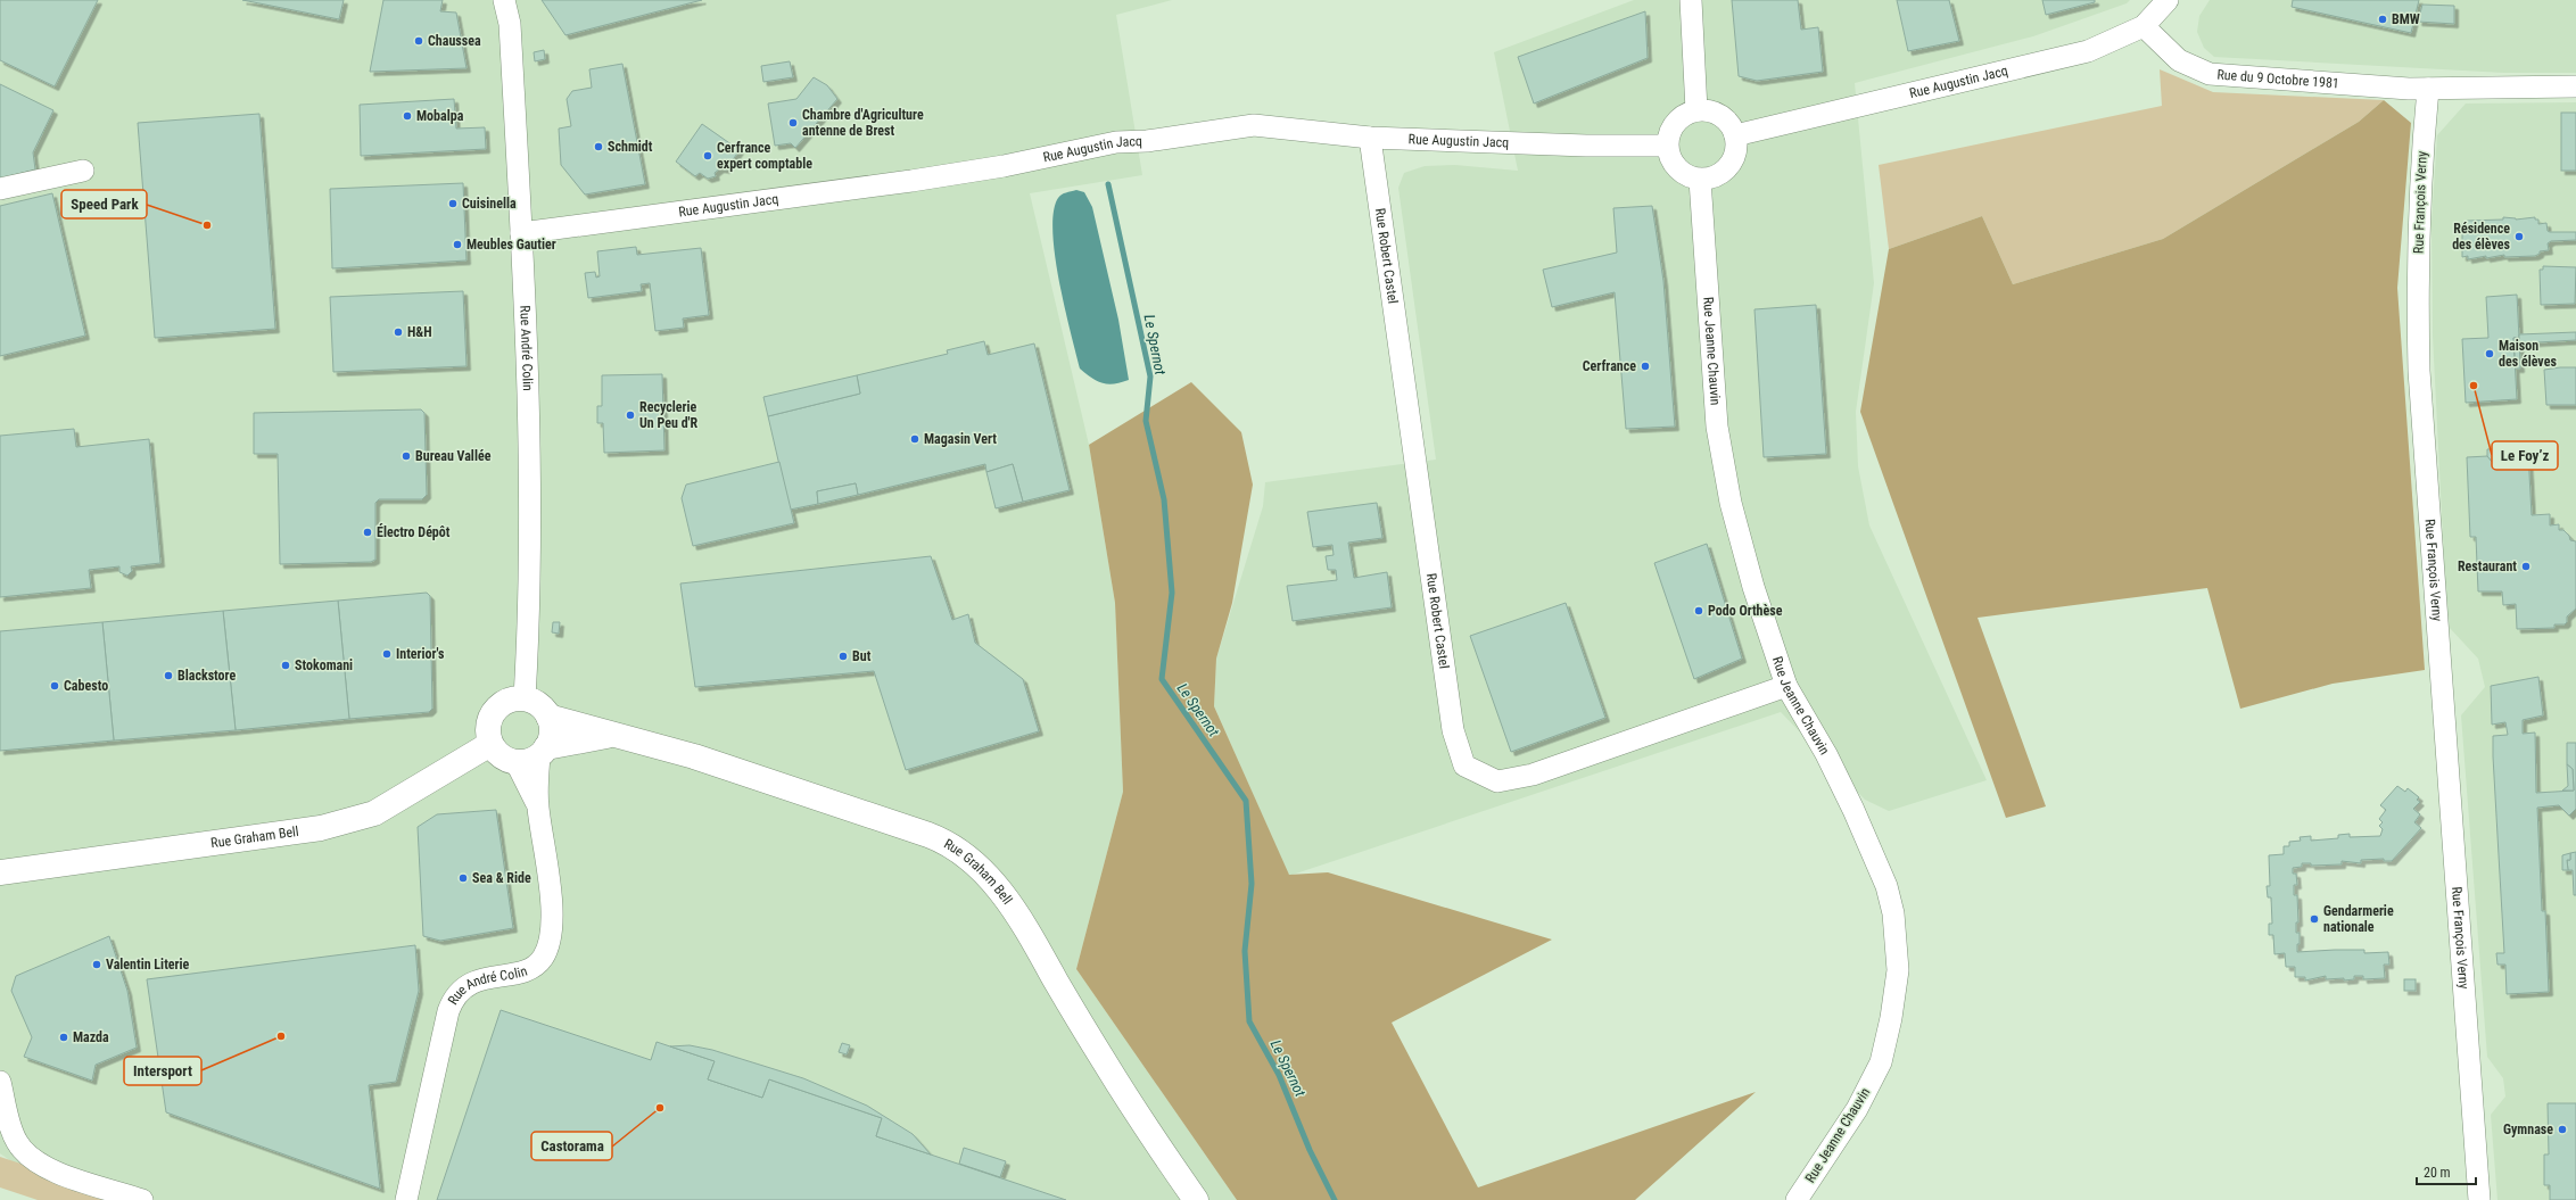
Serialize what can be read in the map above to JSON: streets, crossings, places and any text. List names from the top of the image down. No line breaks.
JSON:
{"streets":{"street":["Rue du 9 Octobre 1981","Rue Augustin Jacq","Rue François Verny","Rue Robert Castel","Rue André Colin","Rue Jeanne Chauvin","Rue Graham Bell"]},"crossings":[["Rue du 9 Octobre 1981","Rue Augustin Jacq"],["Rue du 9 Octobre 1981","Rue François Verny"],["Rue Augustin Jacq","Rue Robert Castel"],["Rue Augustin Jacq","Rue André Colin"],["Rue Augustin Jacq","Rue Jeanne Chauvin"],["Rue Robert Castel","Rue Jeanne Chauvin"],["Rue André Colin","Rue Graham Bell"]],"water":["Le Spernot"],"places":["BMW","Chaussea","Mobalpa","Chambre d'Agriculture antenne de Brest","Schmidt","Cerfrance expert comptable","Cuisinella","Speed Park","Résidence des élèves","Meubles Gautier","H&H","Maison des élèves","Cerfrance","Le Foy’z","Recyclerie Un Peu d'R","Magasin Vert","Bureau Vallée","Électro Dépôt","Restaurant","Podo Orthèse","Interior's","But","Stokomani","Blackstore","Cabesto","Sea & Ride","Gendarmerie nationale","Valentin Literie","Intersport","Mazda","Castorama","Gymnase"],"scale_bar":"20 m"}
